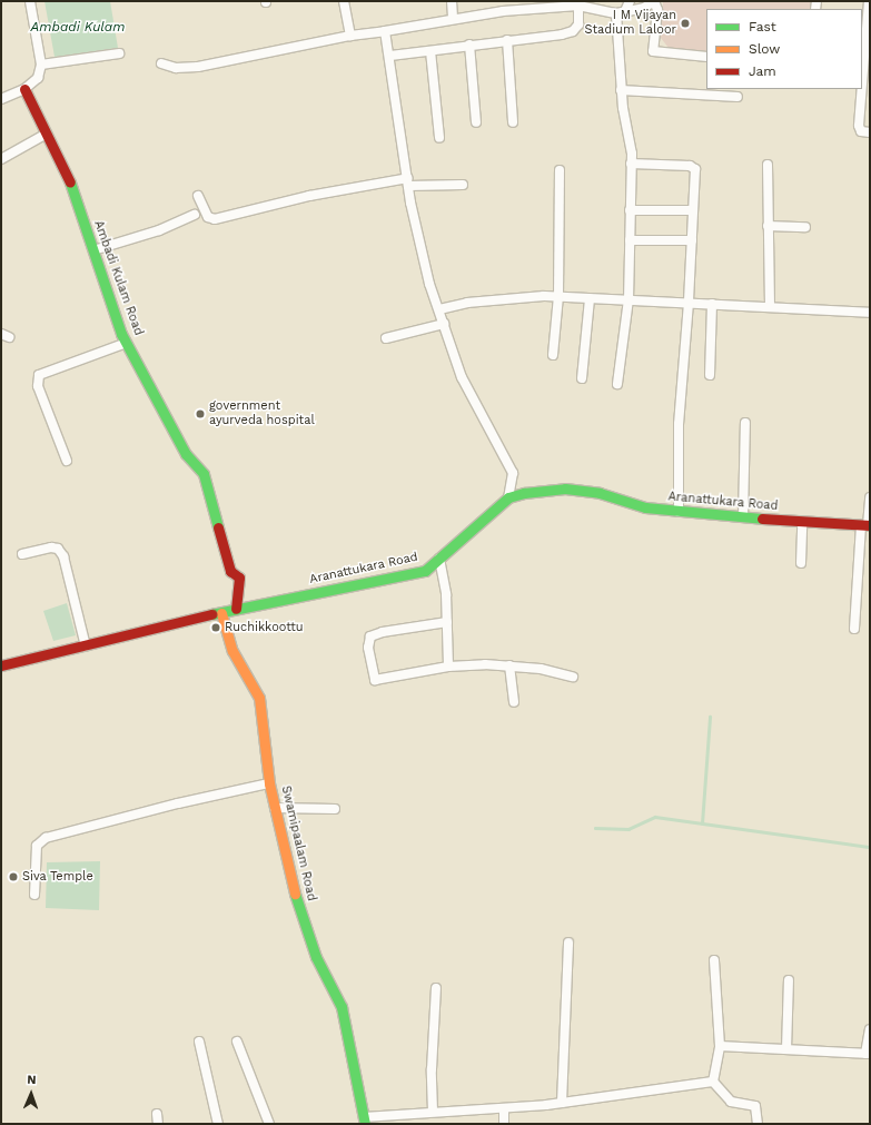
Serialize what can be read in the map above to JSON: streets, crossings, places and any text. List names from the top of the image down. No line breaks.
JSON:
{"streets":{"street":["Ambadi Kulam Road","Aranattukara Road","Swamipaalam Road"]},"crossings":[["Ambadi Kulam Road","Aranattukara Road"],["Aranattukara Road","Swamipaalam Road"]],"water":["Ambadi Kulam"],"places":["I M Vijayan Stadium Laloor","government ayurveda hospital","Ruchikkoottu","Siva Temple"],"legend":["Fast","Slow","Jam"],"north":"top"}
